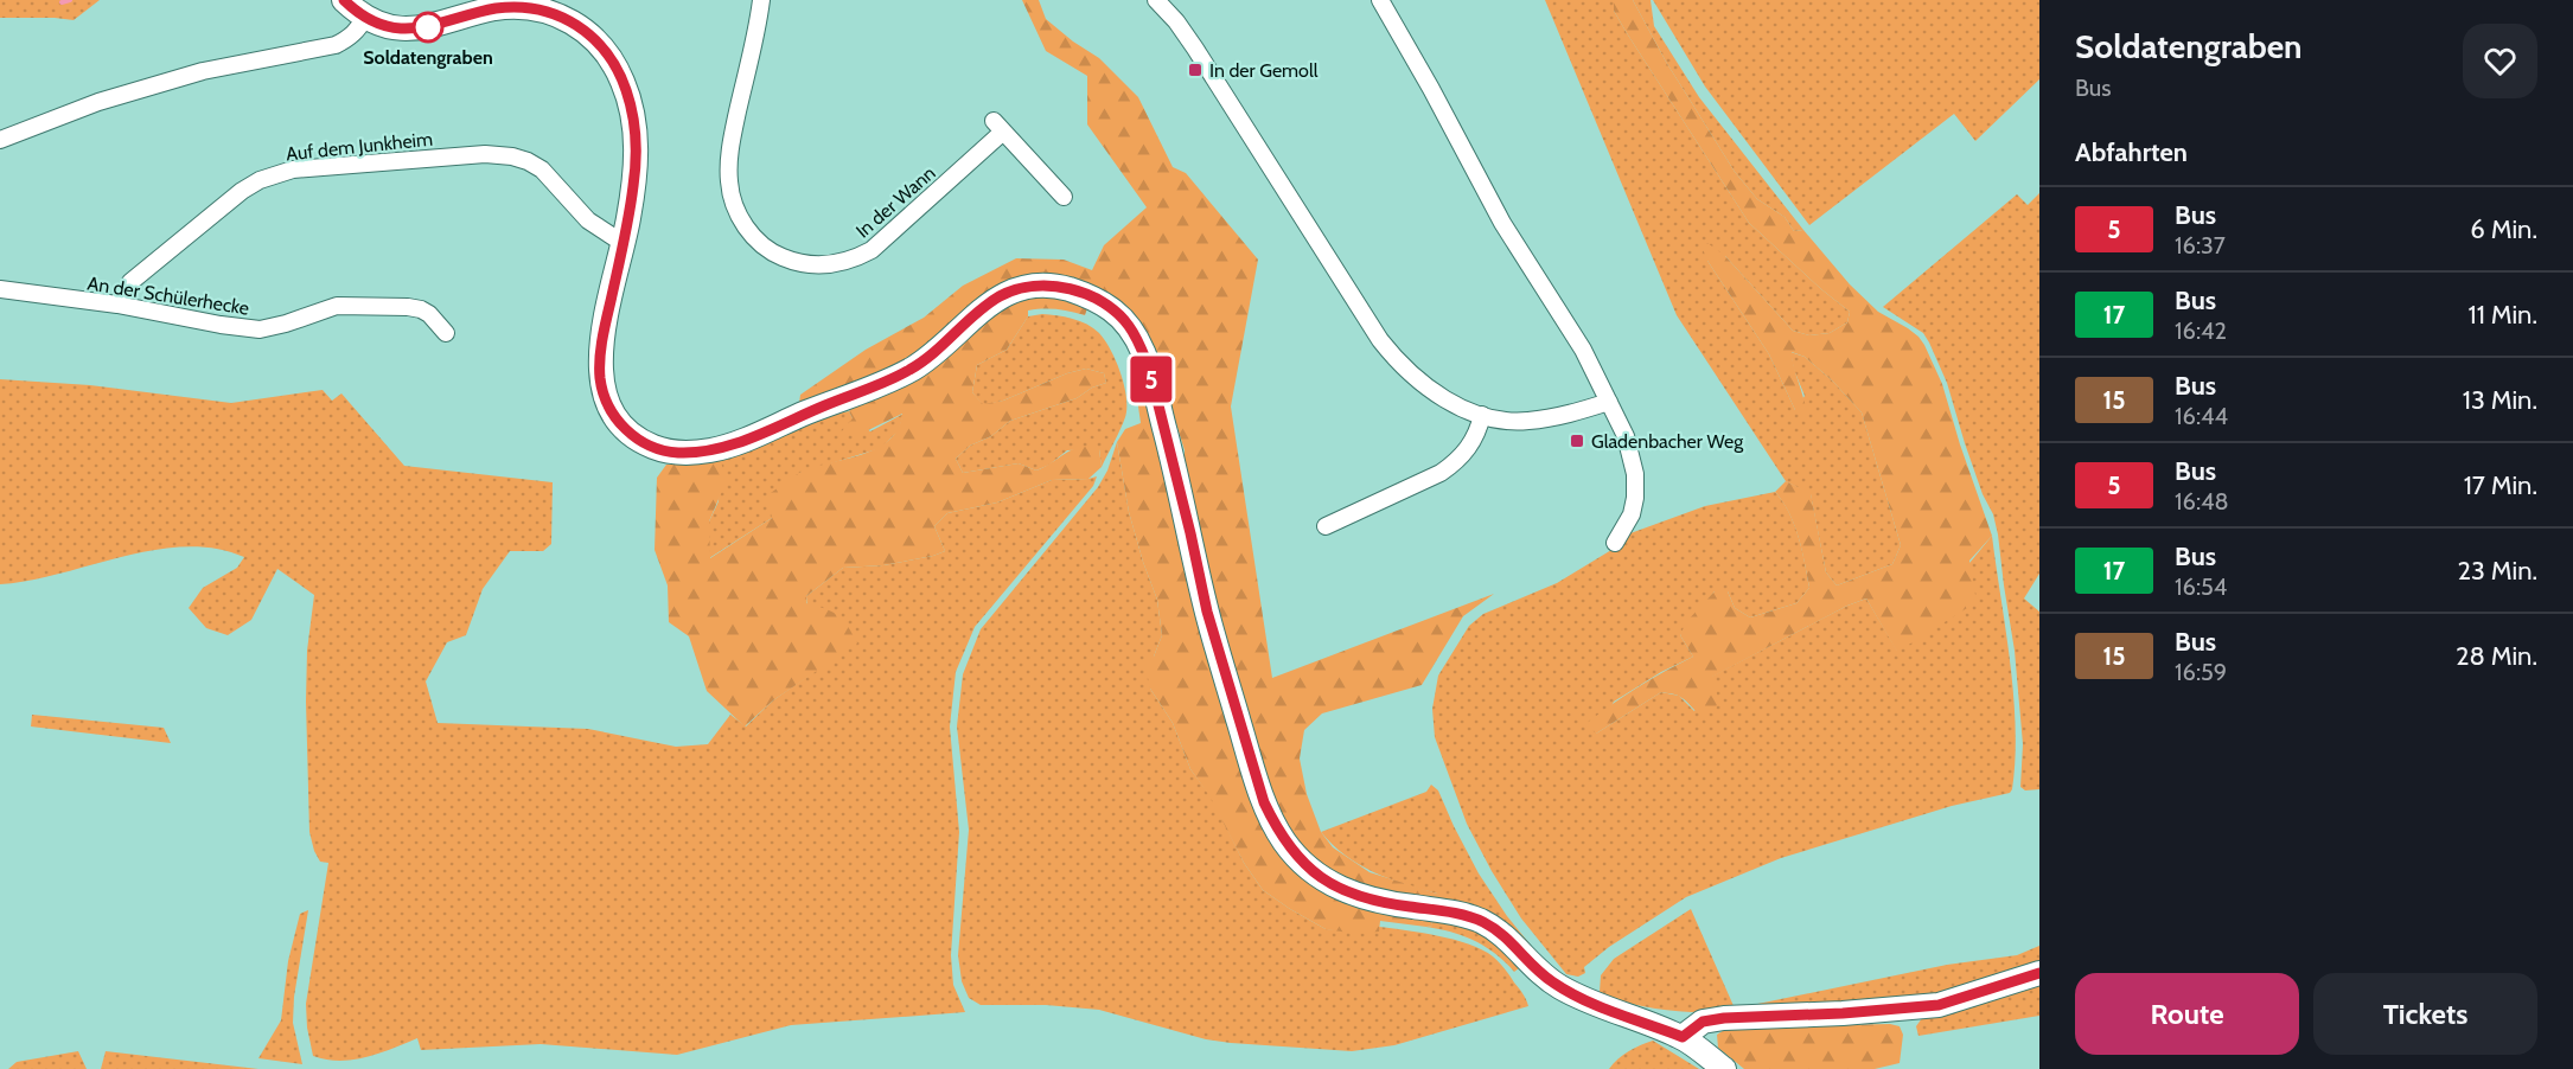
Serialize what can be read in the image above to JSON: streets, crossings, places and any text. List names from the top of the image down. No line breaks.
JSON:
{"streets":{"street":["Auf dem Junkheim","In der Wann","An der Schülerhecke"]},"crossings":[["Auf dem Junkheim","An der Schülerhecke"]],"places":{"other":["Soldatengraben"],"transit":["In der Gemoll","Gladenbacher Weg"]},"lines":["bus line 5"],"page":{"on_map":"5","heading":[["Soldatengraben","Bus"],"Abfahrten"],"list":[{"mark":"5","name":"Bus","note":"16:37","value":"6 Min."},{"mark":"17","name":"Bus","note":"16:42","value":"11 Min."},{"mark":"15","name":"Bus","note":"16:44","value":"13 Min."},{"mark":"5","name":"Bus","note":"16:48","value":"17 Min."},{"mark":"17","name":"Bus","note":"16:54","value":"23 Min."},{"mark":"15","name":"Bus","note":"16:59","value":"28 Min."}],"buttons":["Route","Tickets"]}}
